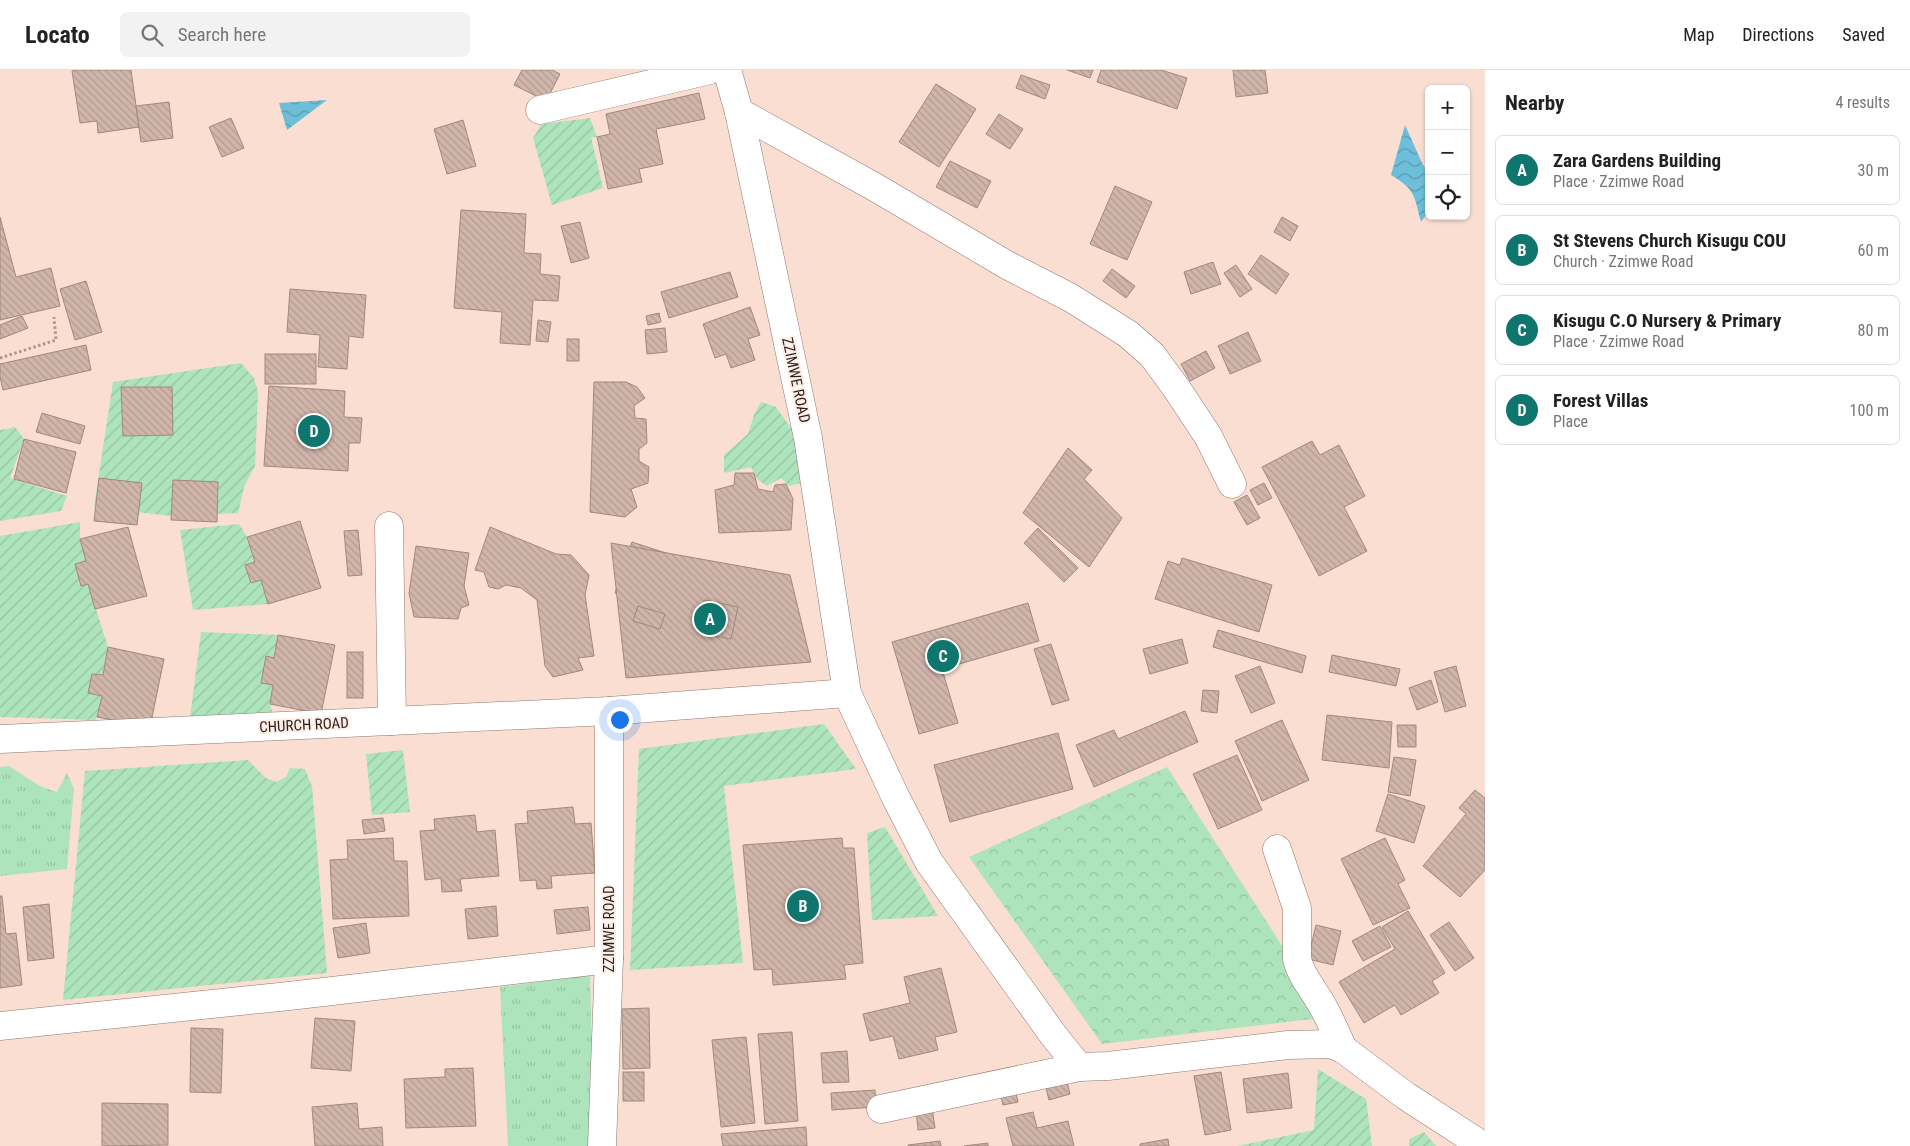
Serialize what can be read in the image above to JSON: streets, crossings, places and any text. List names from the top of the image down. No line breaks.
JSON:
{"streets":{"street":["ZZIMWE ROAD","CHURCH ROAD"]},"crossings":[["ZZIMWE ROAD","CHURCH ROAD"]],"page":{"header":"Locato","search":"Search here","nav":["Map","Directions","Saved"],"heading":["Nearby","4 results"],"map_buttons":["+","−"],"list":[{"mark":"A","name":"Zara Gardens Building","note":"Place · Zzimwe Road","value":"30 m"},{"mark":"B","name":"St Stevens Church Kisugu COU","note":"Church · Zzimwe Road","value":"60 m"},{"mark":"C","name":"Kisugu C.O Nursery & Primary","note":"Place · Zzimwe Road","value":"80 m"},{"mark":"D","name":"Forest Villas","note":"Place","value":"100 m"}],"pins":["D","A","C","B"]}}
